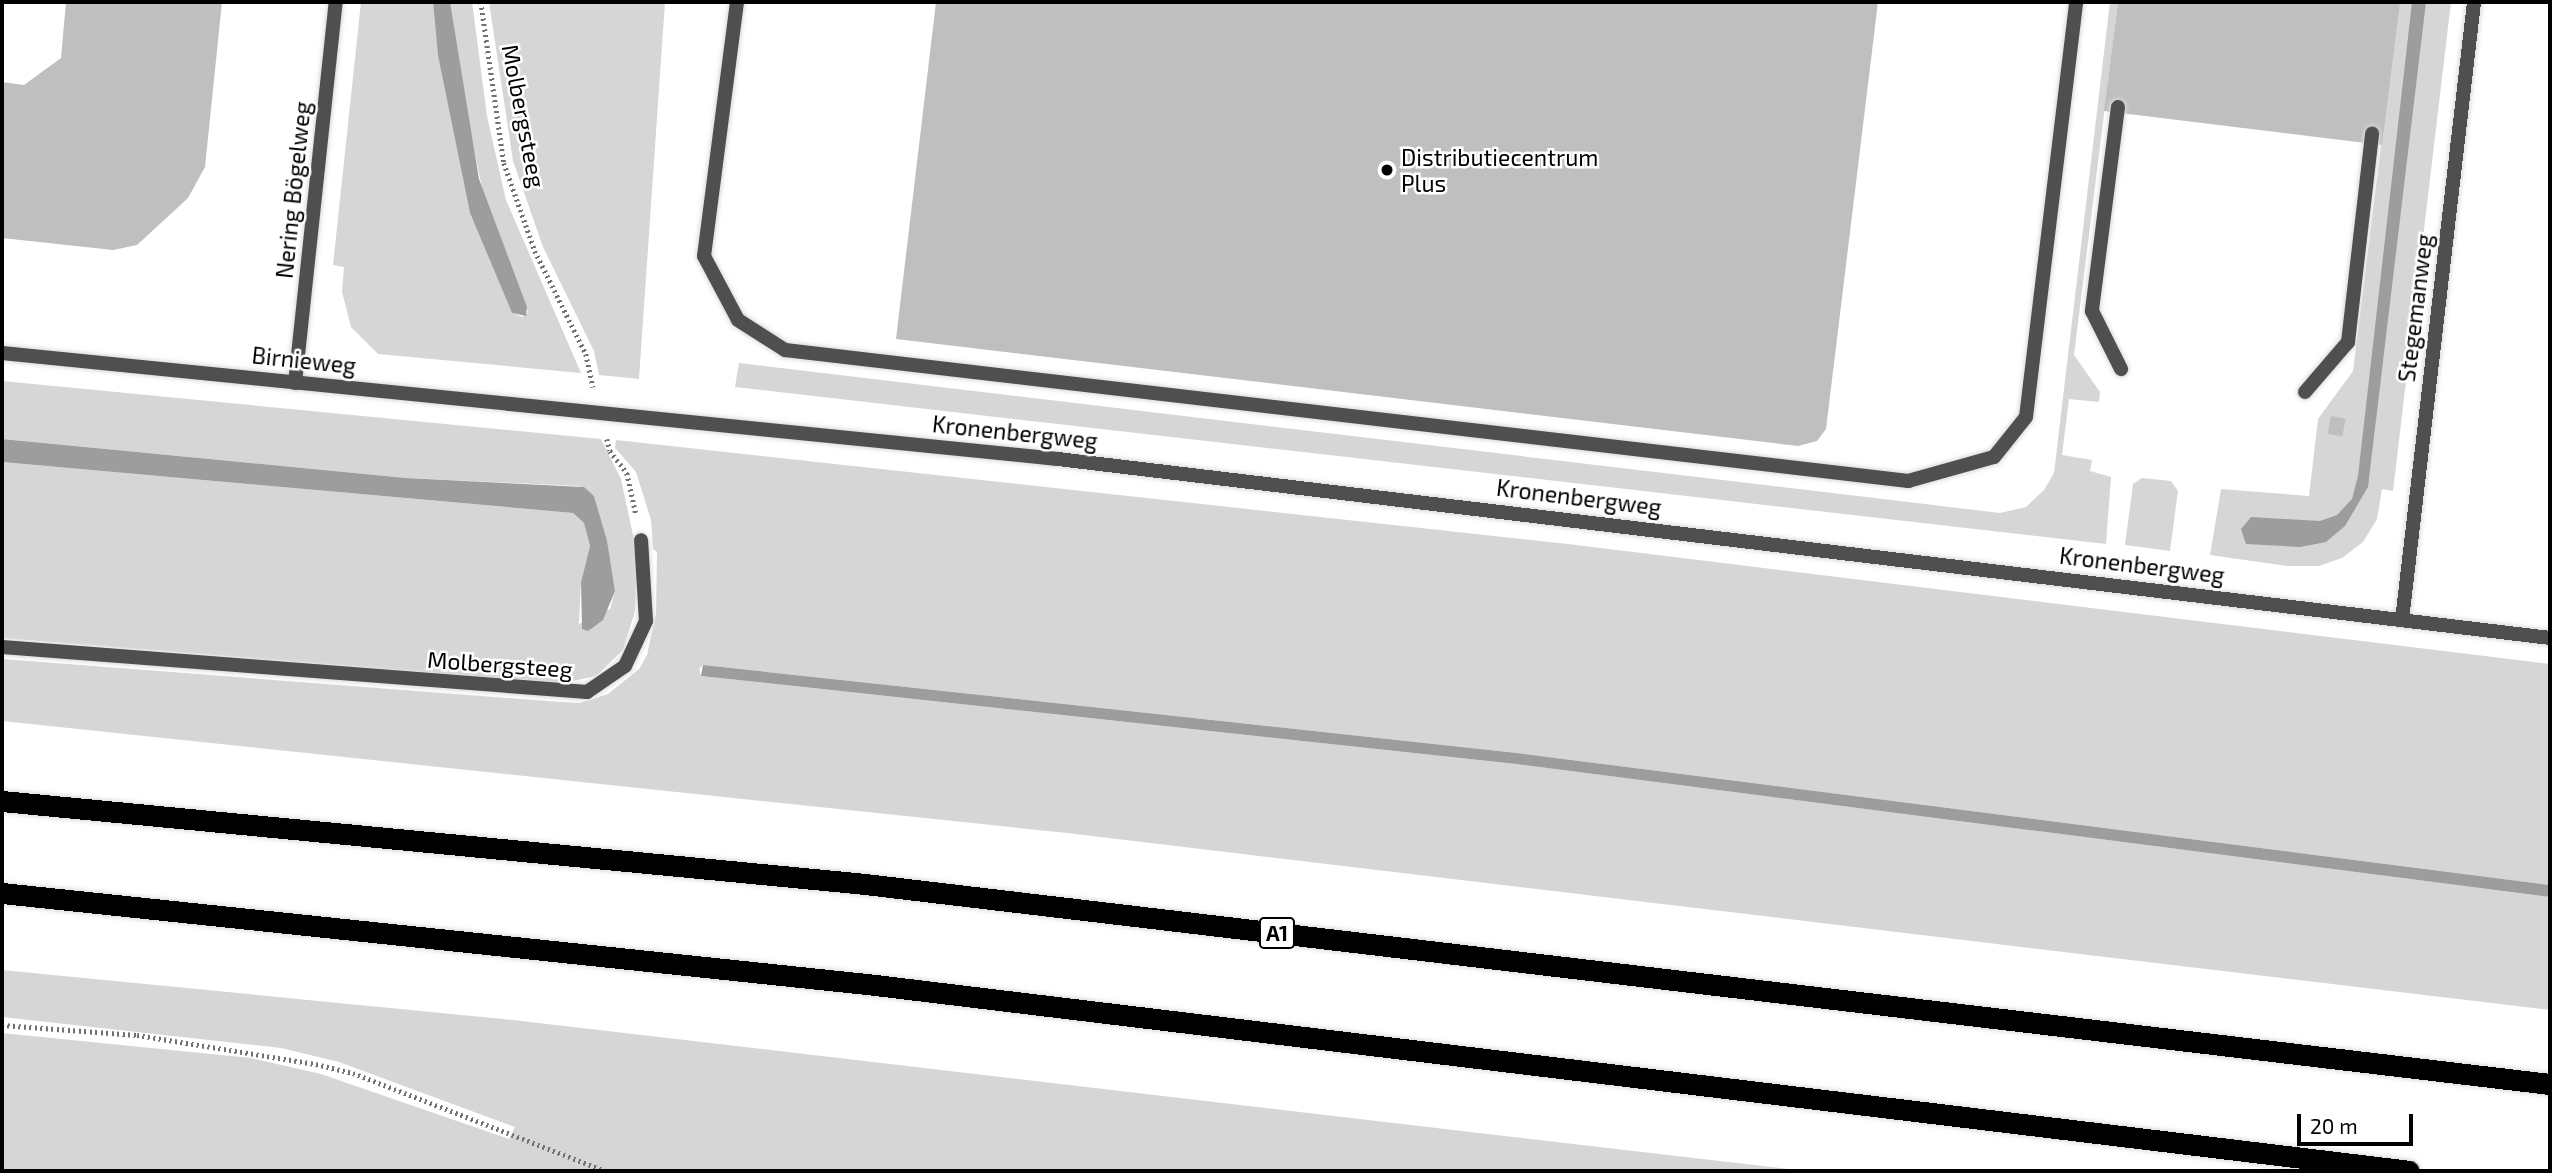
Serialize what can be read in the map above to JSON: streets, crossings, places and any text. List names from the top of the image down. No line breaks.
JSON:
{"streets":{"highway":["A1"],"street":["Molbergsteeg","Nering Bögelweg","Stegemanweg","Birnieweg","Kronenbergweg"]},"crossings":[["Molbergsteeg","Birnieweg"],["Molbergsteeg","Kronenbergweg"],["Nering Bögelweg","Birnieweg"],["Stegemanweg","Kronenbergweg"],["Birnieweg","Kronenbergweg"]],"places":["Distributiecentrum Plus"],"scale_bar":"20 m"}
